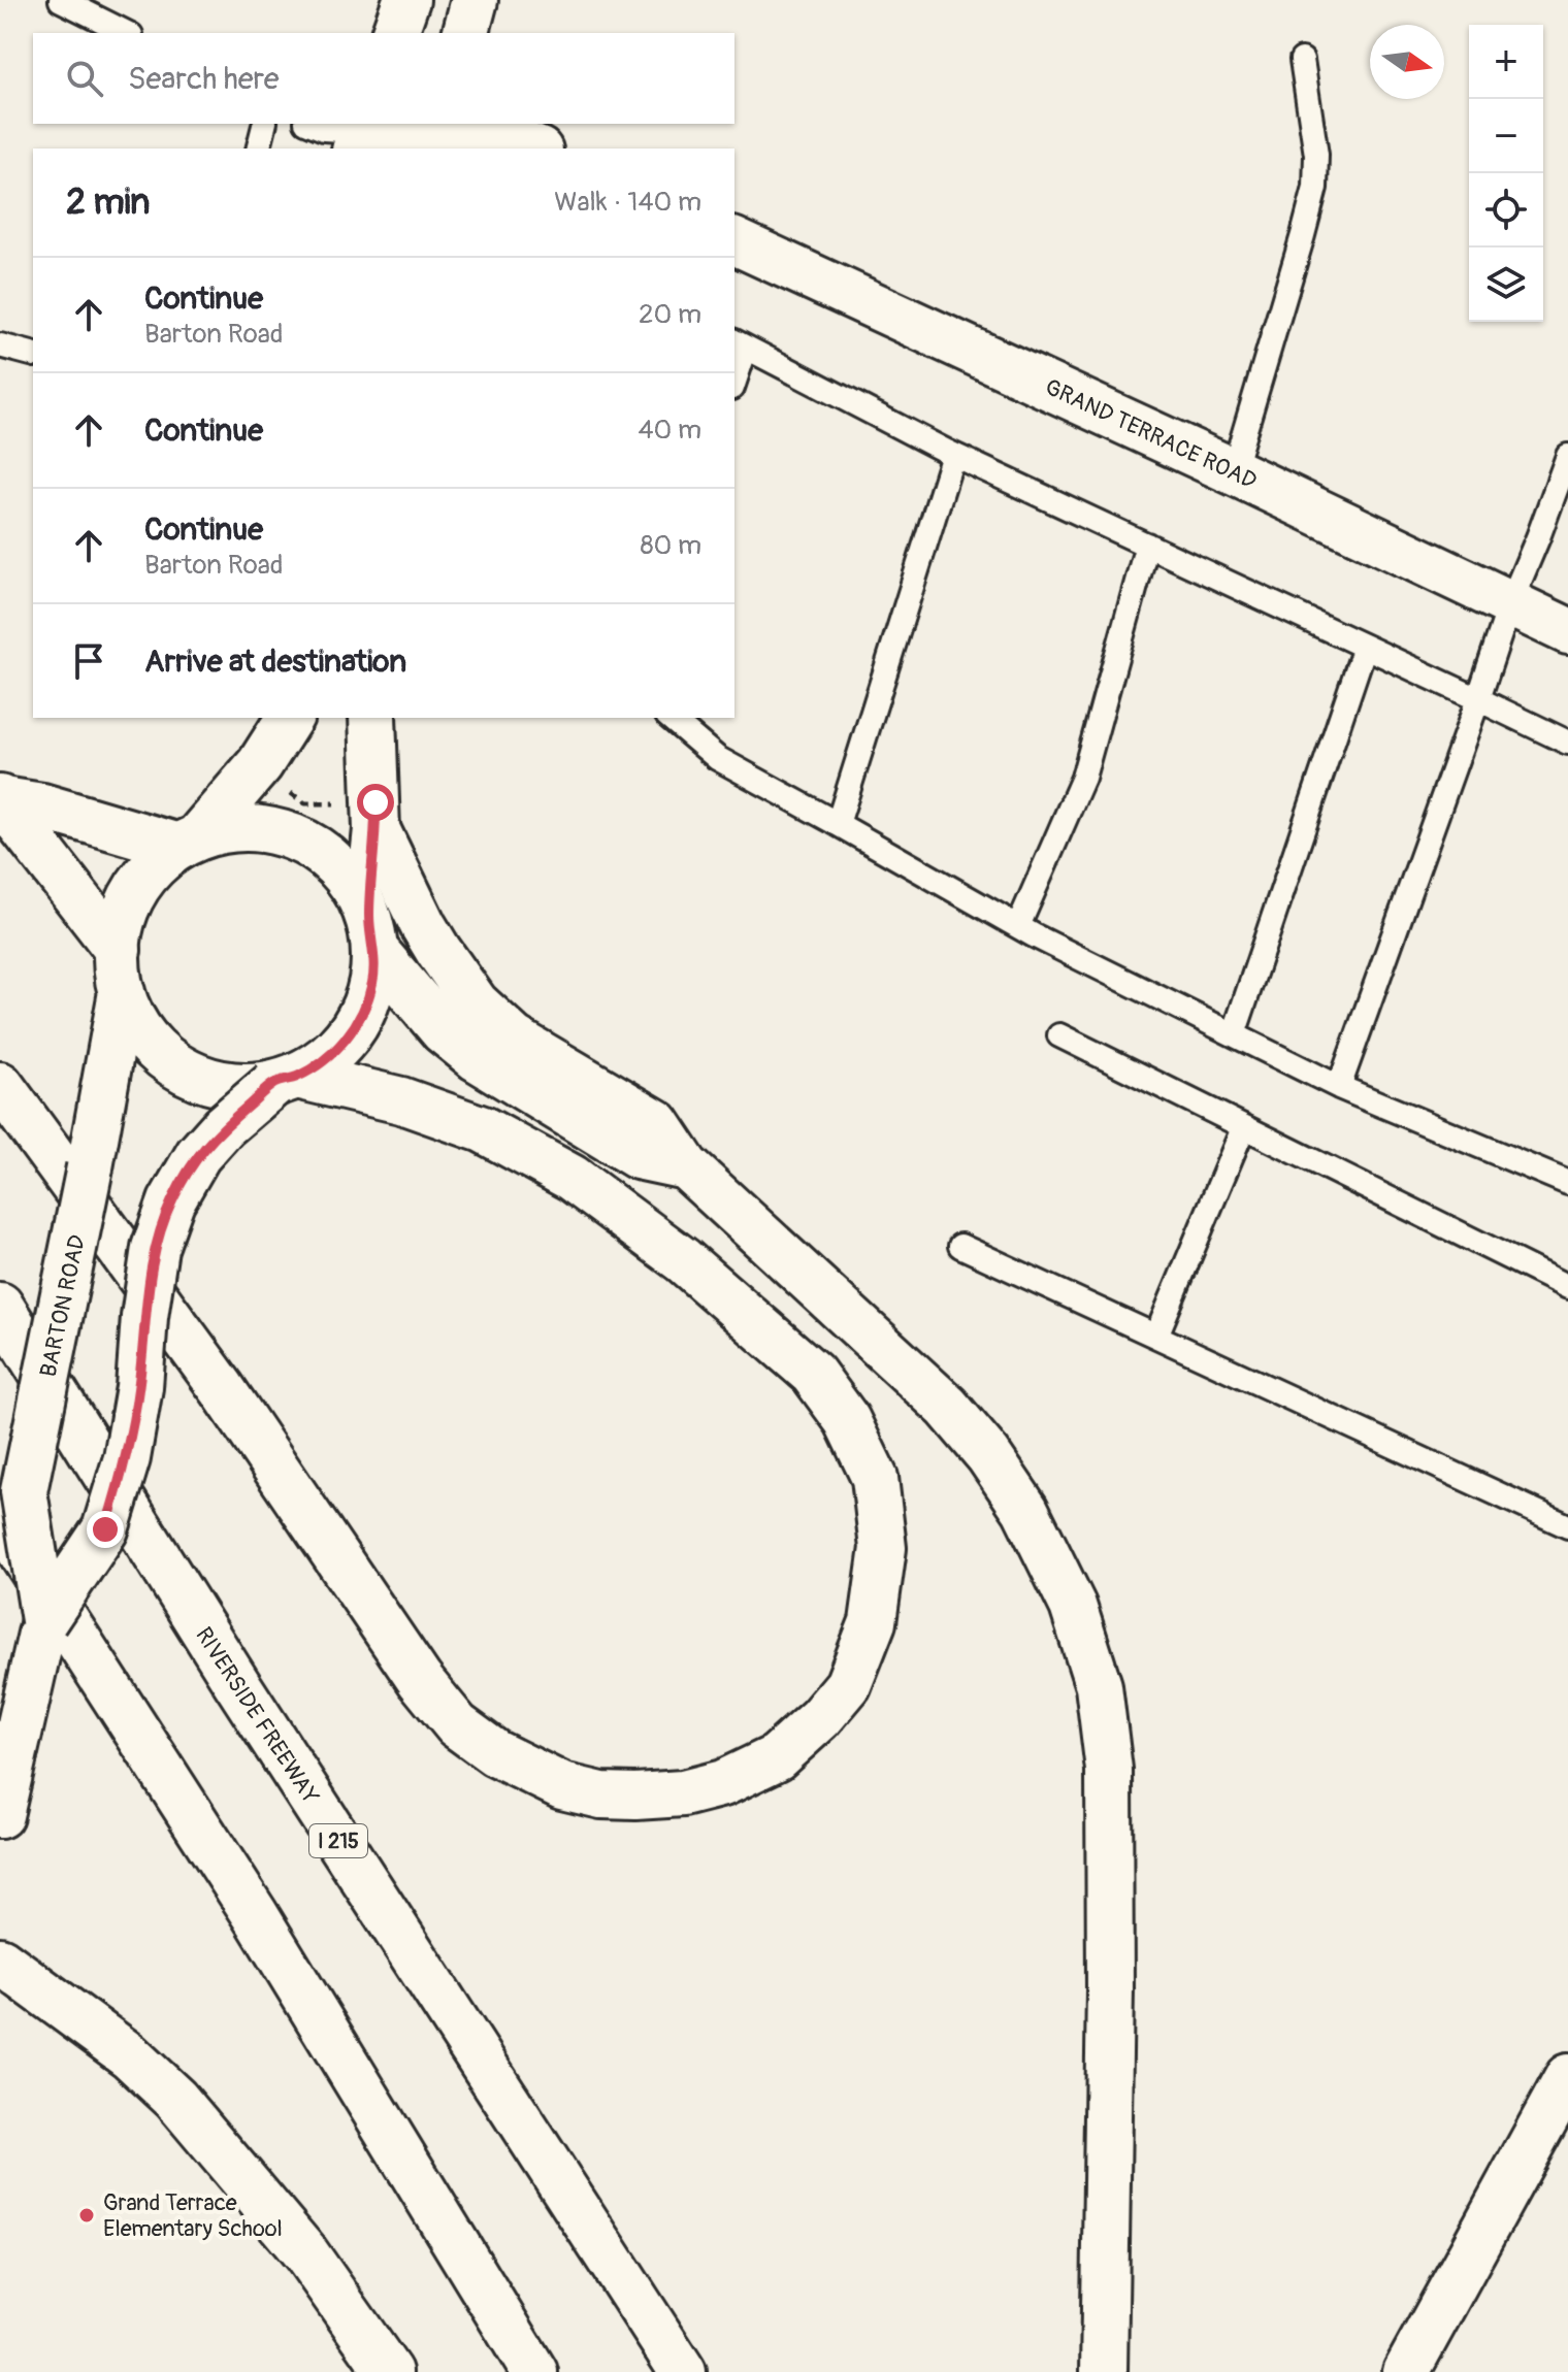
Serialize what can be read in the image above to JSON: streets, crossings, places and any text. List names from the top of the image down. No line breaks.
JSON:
{"streets":{"main road":["GRAND TERRACE ROAD","BARTON ROAD","RIVERSIDE FREEWAY","I 215"]},"places":["Grand Terrace Elementary School"],"north":"right","page":{"map_buttons":["+","−"],"search":"Search here","heading":["2 min","Walk · 140 m"],"list":[["Continue","Barton Road","20 m"],["Continue","40 m"],["Continue","Barton Road","80 m"],"Arrive at destination"]}}
